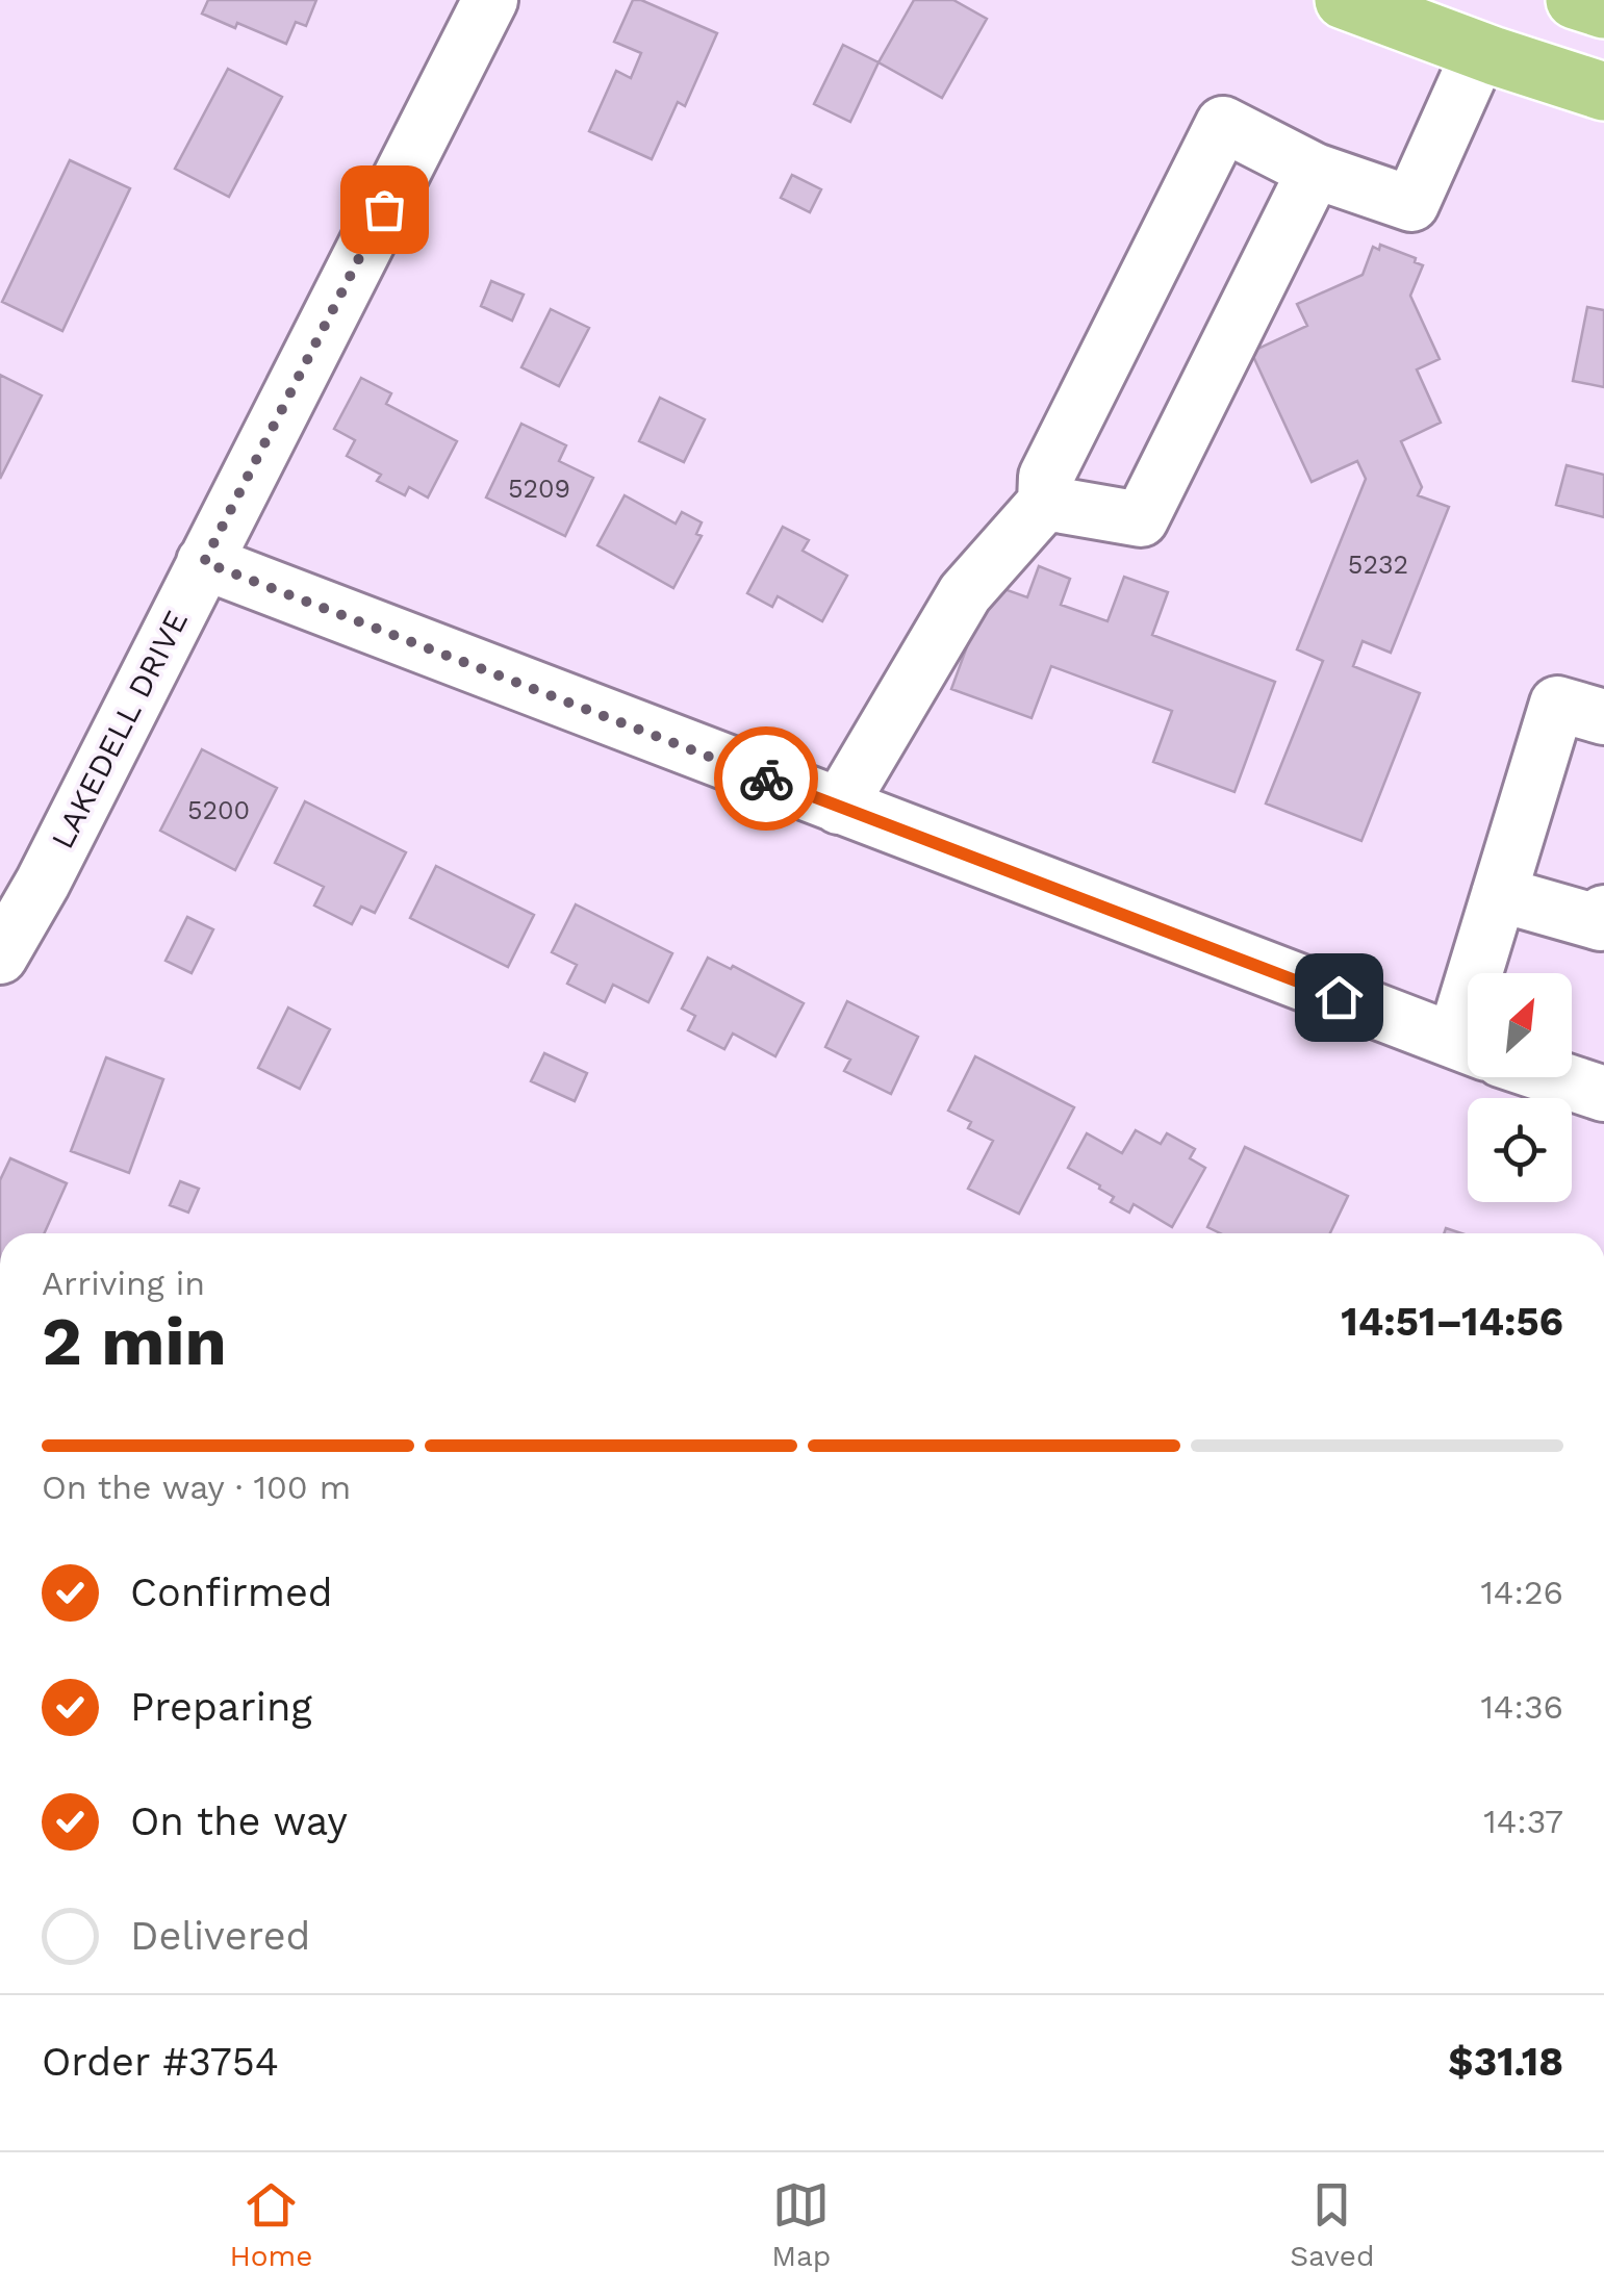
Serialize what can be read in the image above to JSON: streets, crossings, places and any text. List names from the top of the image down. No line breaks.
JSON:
{"streets":{"street":["LAKEDELL DRIVE"]},"house_numbers":["5209","5232","5200"],"north":"top right","page":{"heading":["2 min","Arriving in","14:51–14:56"],"panel":["Order #3754","$31.18"],"bar":"On the way · 100 m","list":[["Confirmed","14:26"],["Preparing","14:36"],["On the way","14:37"],"Delivered"],"tabs":["Home","Map","Saved"]}}
